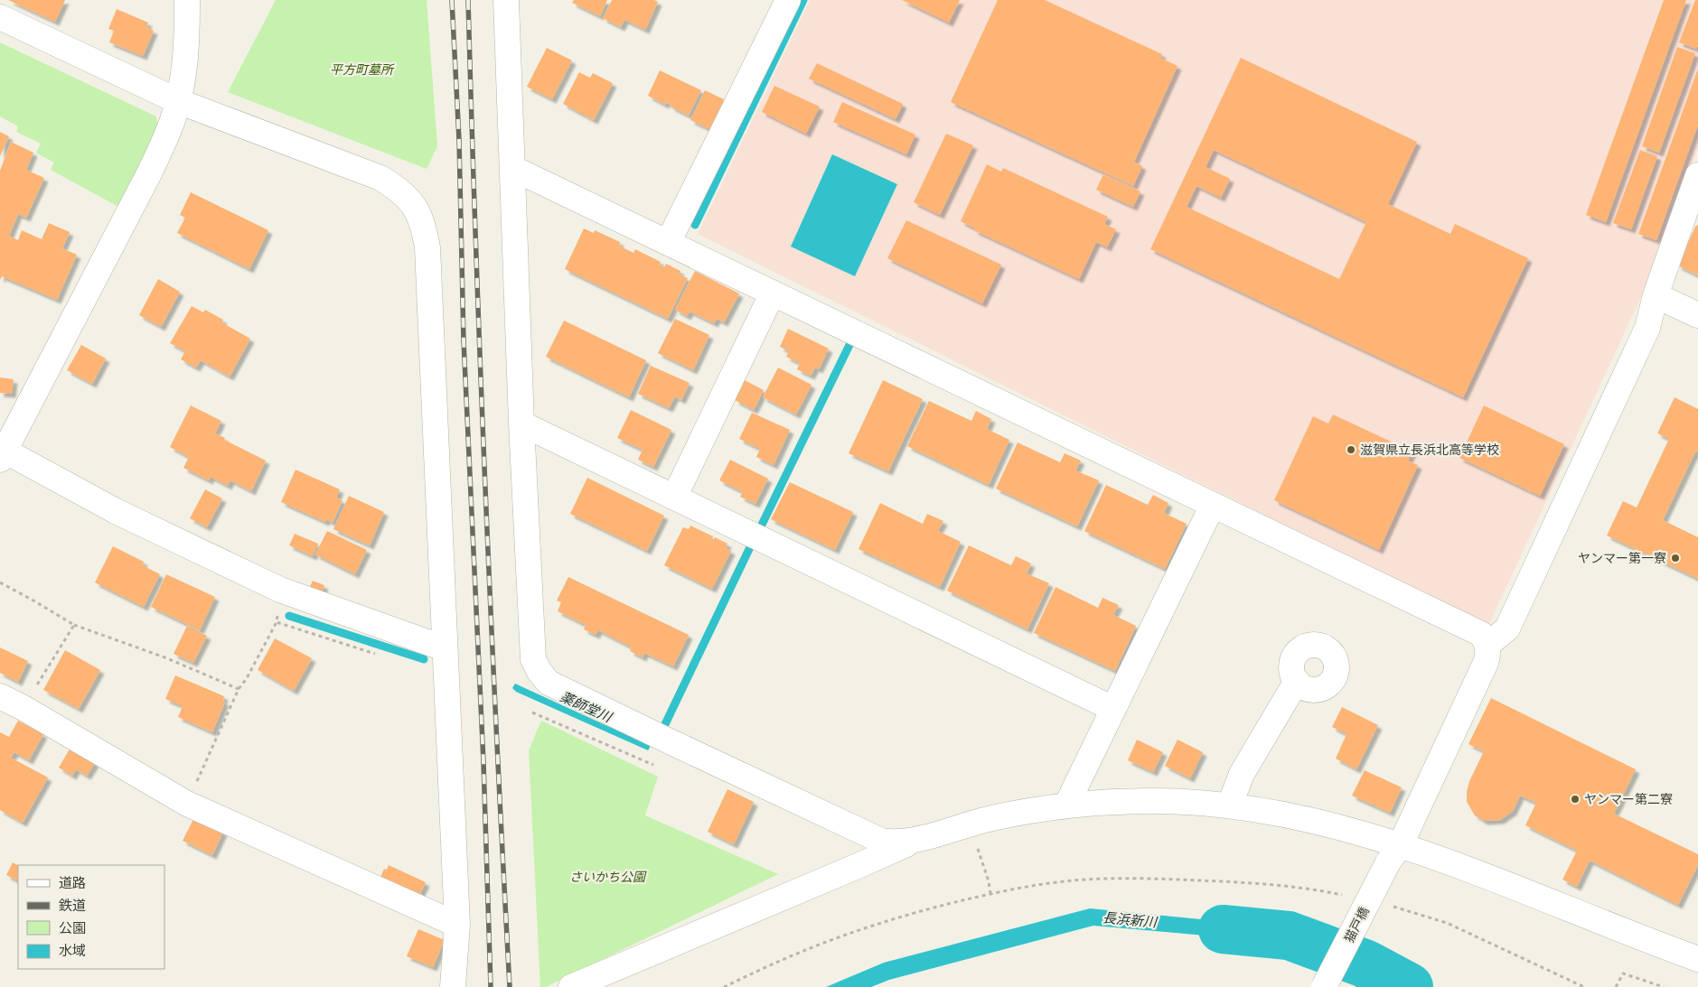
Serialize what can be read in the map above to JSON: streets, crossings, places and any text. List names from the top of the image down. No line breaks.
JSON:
{"streets":{"street":["猫戸橋"]},"water":["薬師堂川","長浜新川"],"parks":["平方町墓所","さいかち公園"],"places":["滋賀県立長浜北高等学校","ヤンマー第一寮","ヤンマー第二寮"],"legend":["道路","鉄道","公園","水域"]}
